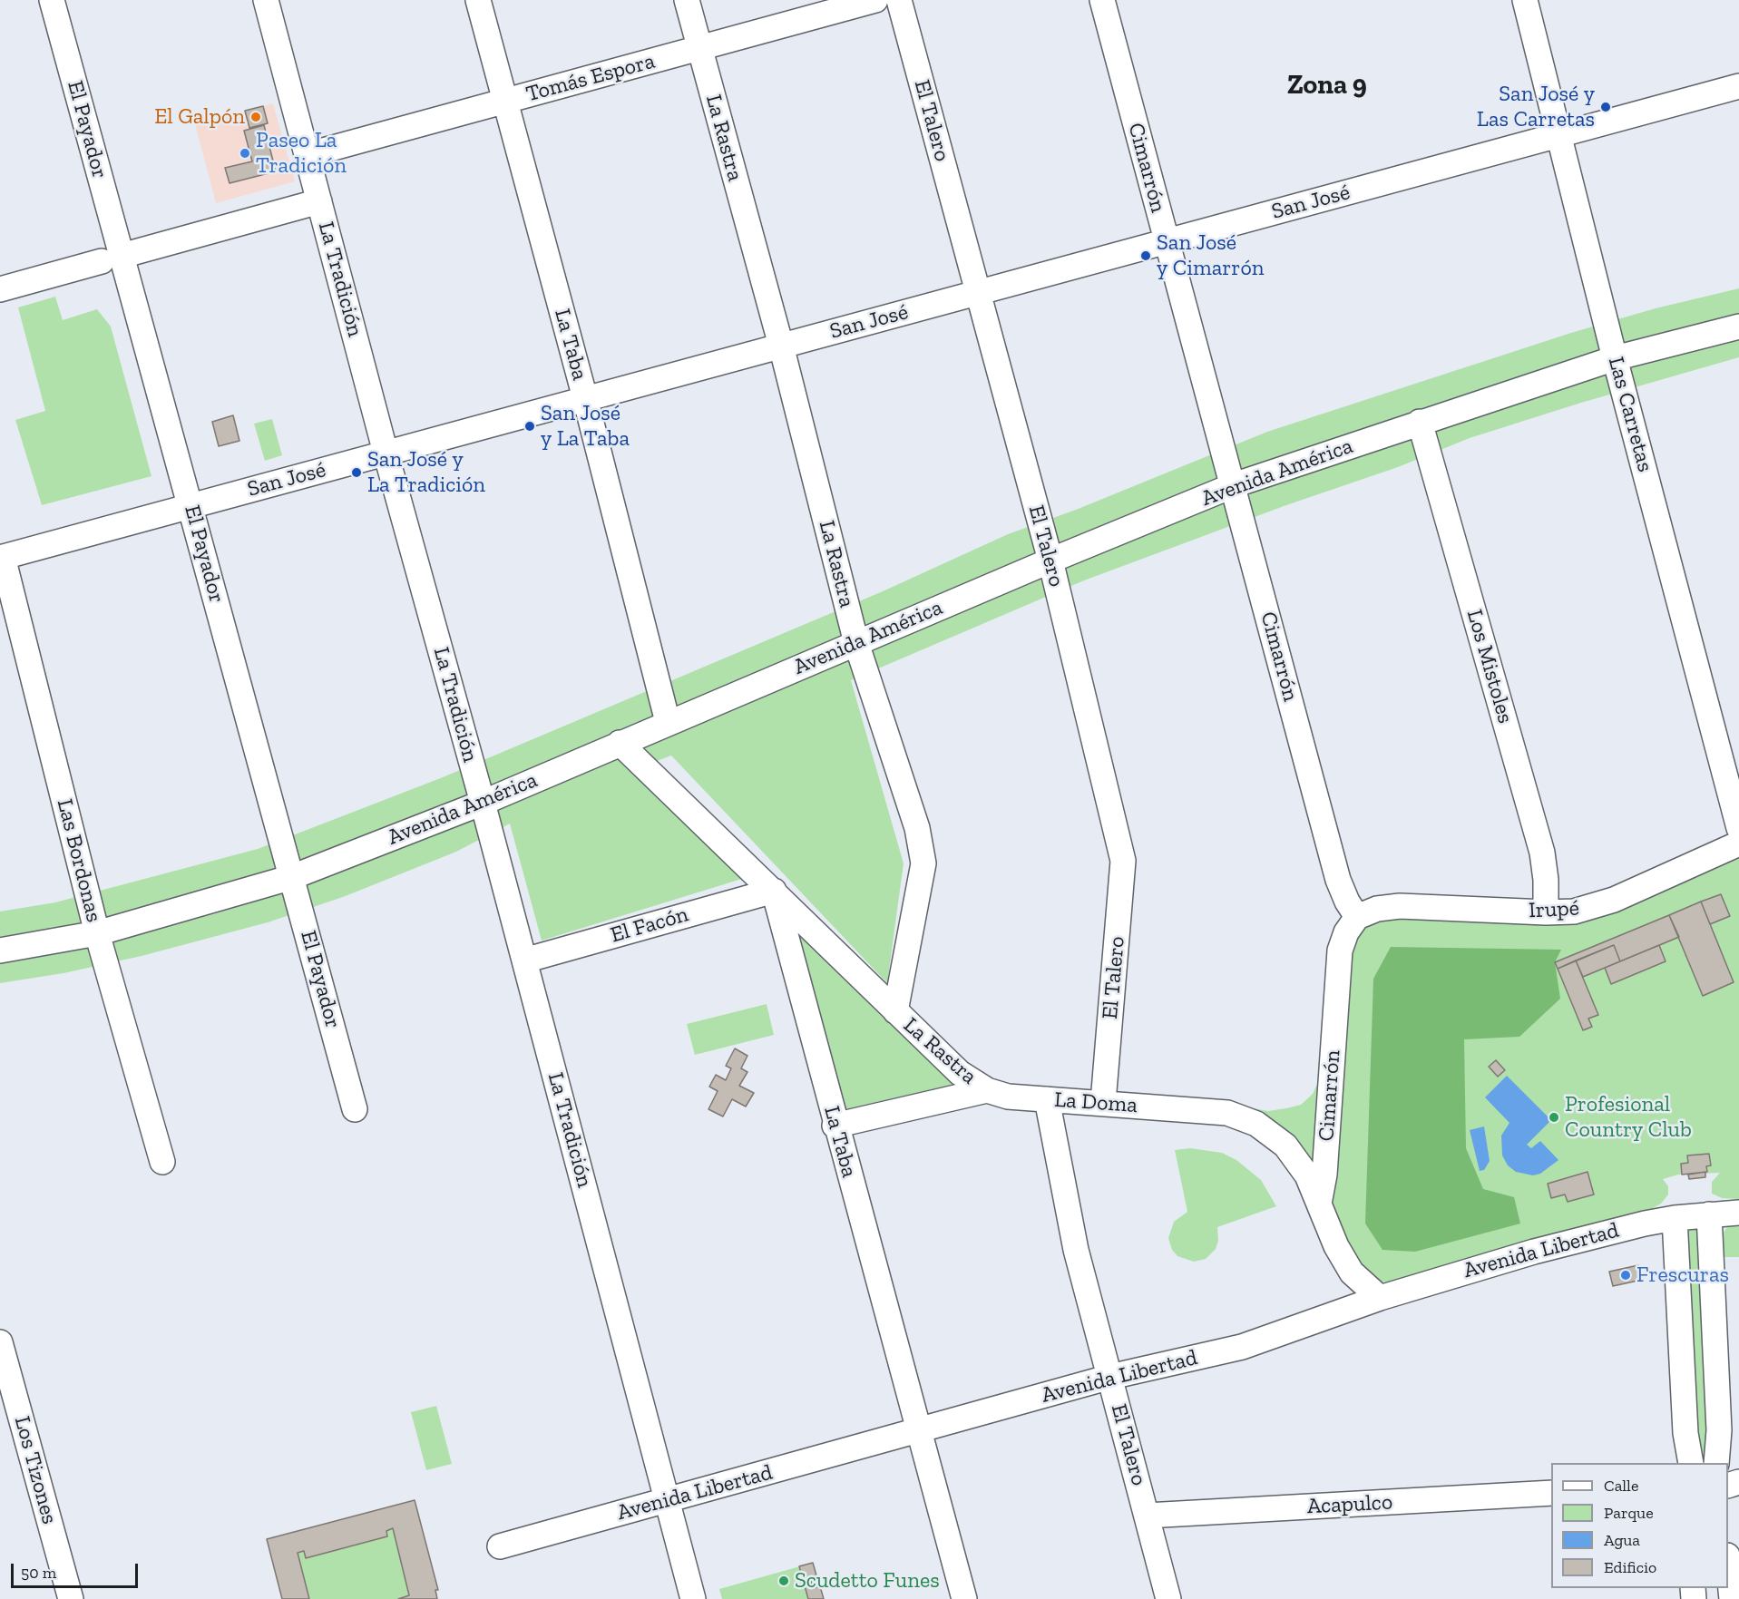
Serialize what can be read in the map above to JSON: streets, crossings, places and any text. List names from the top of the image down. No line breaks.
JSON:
{"streets":{"street":["Tomás Espora","El Talero","El Payador","La Rastra","Cimarrón","San José","La Tradición","La Taba","Las Carretas","Avenida América","Los Mistoles","Las Bordonas","Irupé","El Facón","La Doma","Avenida Libertad","Los Tizones","Acapulco"]},"crossings":[["Tomás Espora","La Rastra"],["Tomás Espora","La Tradición"],["Tomás Espora","La Taba"],["El Talero","San José"],["El Talero","Avenida América"],["El Talero","La Doma"],["El Talero","Avenida Libertad"],["El Talero","Acapulco"],["El Payador","San José"],["El Payador","Avenida América"],["La Rastra","San José"],["La Rastra","Avenida América"],["La Rastra","La Doma"],["Cimarrón","San José"],["Cimarrón","Avenida América"],["Cimarrón","Irupé"],["Cimarrón","La Doma"],["San José","La Tradición"],["San José","La Taba"],["San José","Las Carretas"],["San José","Las Bordonas"],["La Tradición","Avenida América"],["La Tradición","El Facón"],["La Tradición","Avenida Libertad"],["La Taba","Avenida América"],["La Taba","El Facón"],["La Taba","La Doma"],["La Taba","Avenida Libertad"],["Las Carretas","Avenida América"],["Avenida América","Los Mistoles"],["Avenida América","Las Bordonas"],["Los Mistoles","Irupé"]],"districts":["Zona 9"],"places":["San José y Las Carretas","El Galpón","Paseo La Tradición","San José y Cimarrón","San José y La Taba","San José y La Tradición","Profesional Country Club","Frescuras","Scudetto Funes"],"legend":["Calle","Parque","Agua","Edificio"],"scale_bar":"50 m"}
